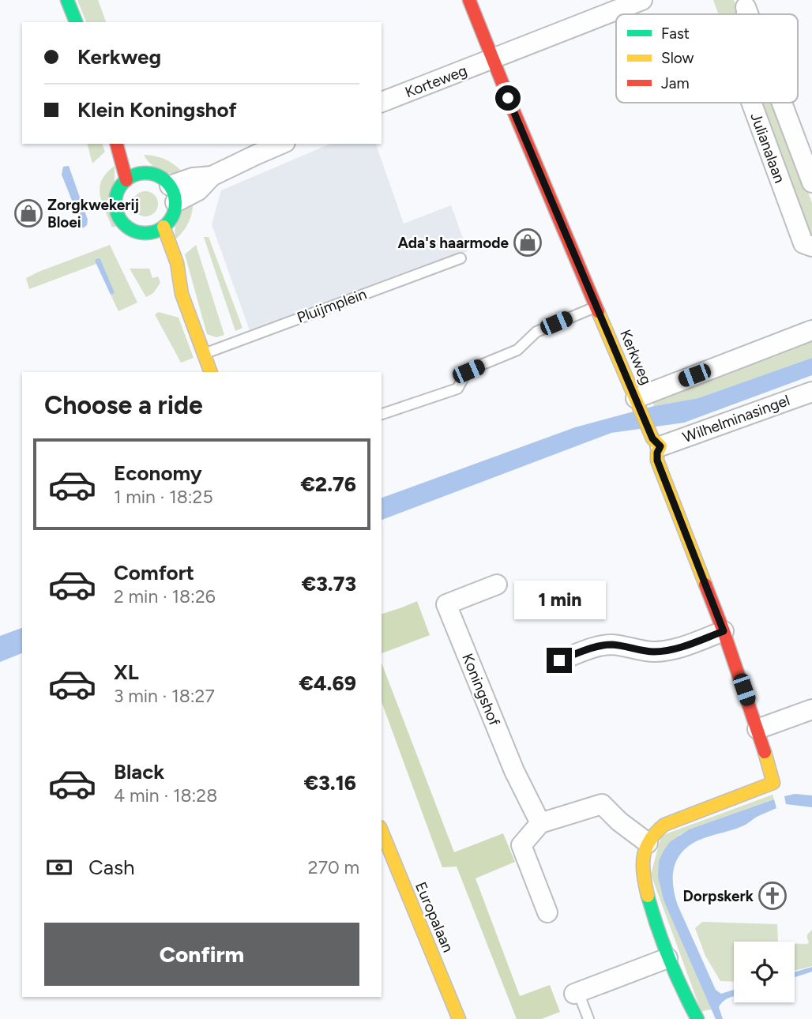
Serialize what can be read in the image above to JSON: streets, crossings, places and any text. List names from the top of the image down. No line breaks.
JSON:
{"streets":{"street":["Korteweg","Julianalaan","Kerkweg","Wilhelminasingel","Koningshof","Europalaan"],"lane":["Pluijmplein"]},"crossings":[["Korteweg","Kerkweg"],["Kerkweg","Wilhelminasingel"]],"places":{"shop":["Zorgkwekerij Bloei","Ada's haarmode"],"church":["Dorpskerk"]},"legend":["Fast","Slow","Jam"],"page":{"banner":["Kerkweg","Klein Koningshof"],"heading":"Choose a ride","list":[{"name":"Economy","note":"1 min · 18:25","value":"€2.76"},{"name":"Comfort","note":"2 min · 18:26","value":"€3.73"},{"name":"XL","note":"3 min · 18:27","value":"€4.69"},{"name":"Black","note":"4 min · 18:28","value":"€3.16"}],"bubble":"1 min","pay":["Cash","270 m"],"buttons":"Confirm"}}
